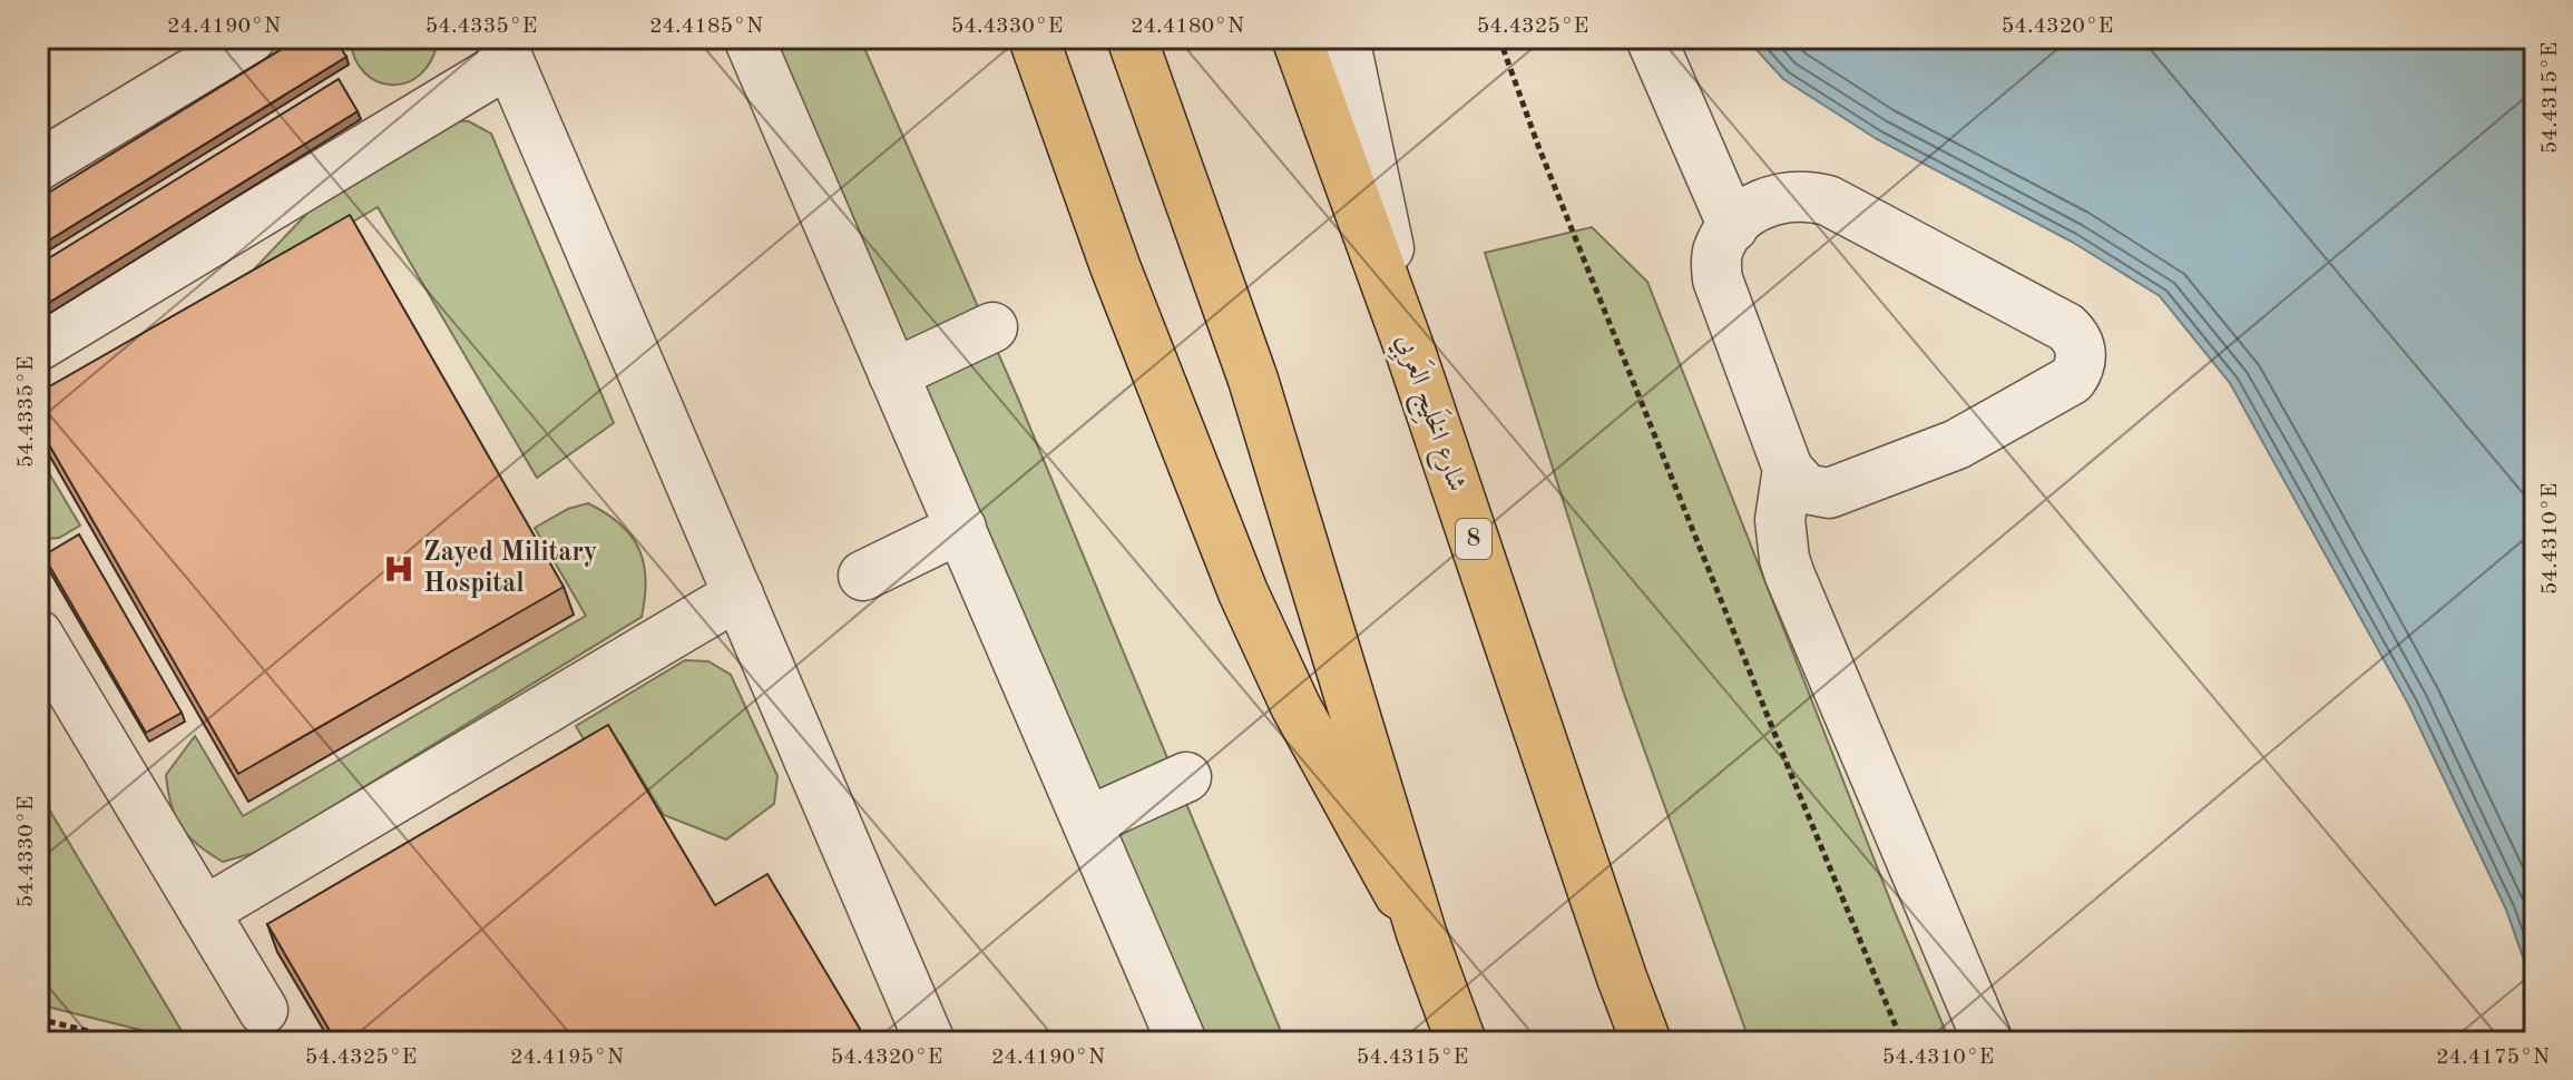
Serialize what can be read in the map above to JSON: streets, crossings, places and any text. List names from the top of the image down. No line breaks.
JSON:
{"streets":{"main road":["شارع الخَلِيج العَربِي","8"]},"places":{"hospital":["Zayed Military Hospital"]},"coordinates":["24.4190°N","54.4335°E","24.4185°N","54.4330°E","24.4180°N","54.4325°E","54.4320°E","54.4315°E","54.4310°E","24.4195°N","24.4175°N"]}
